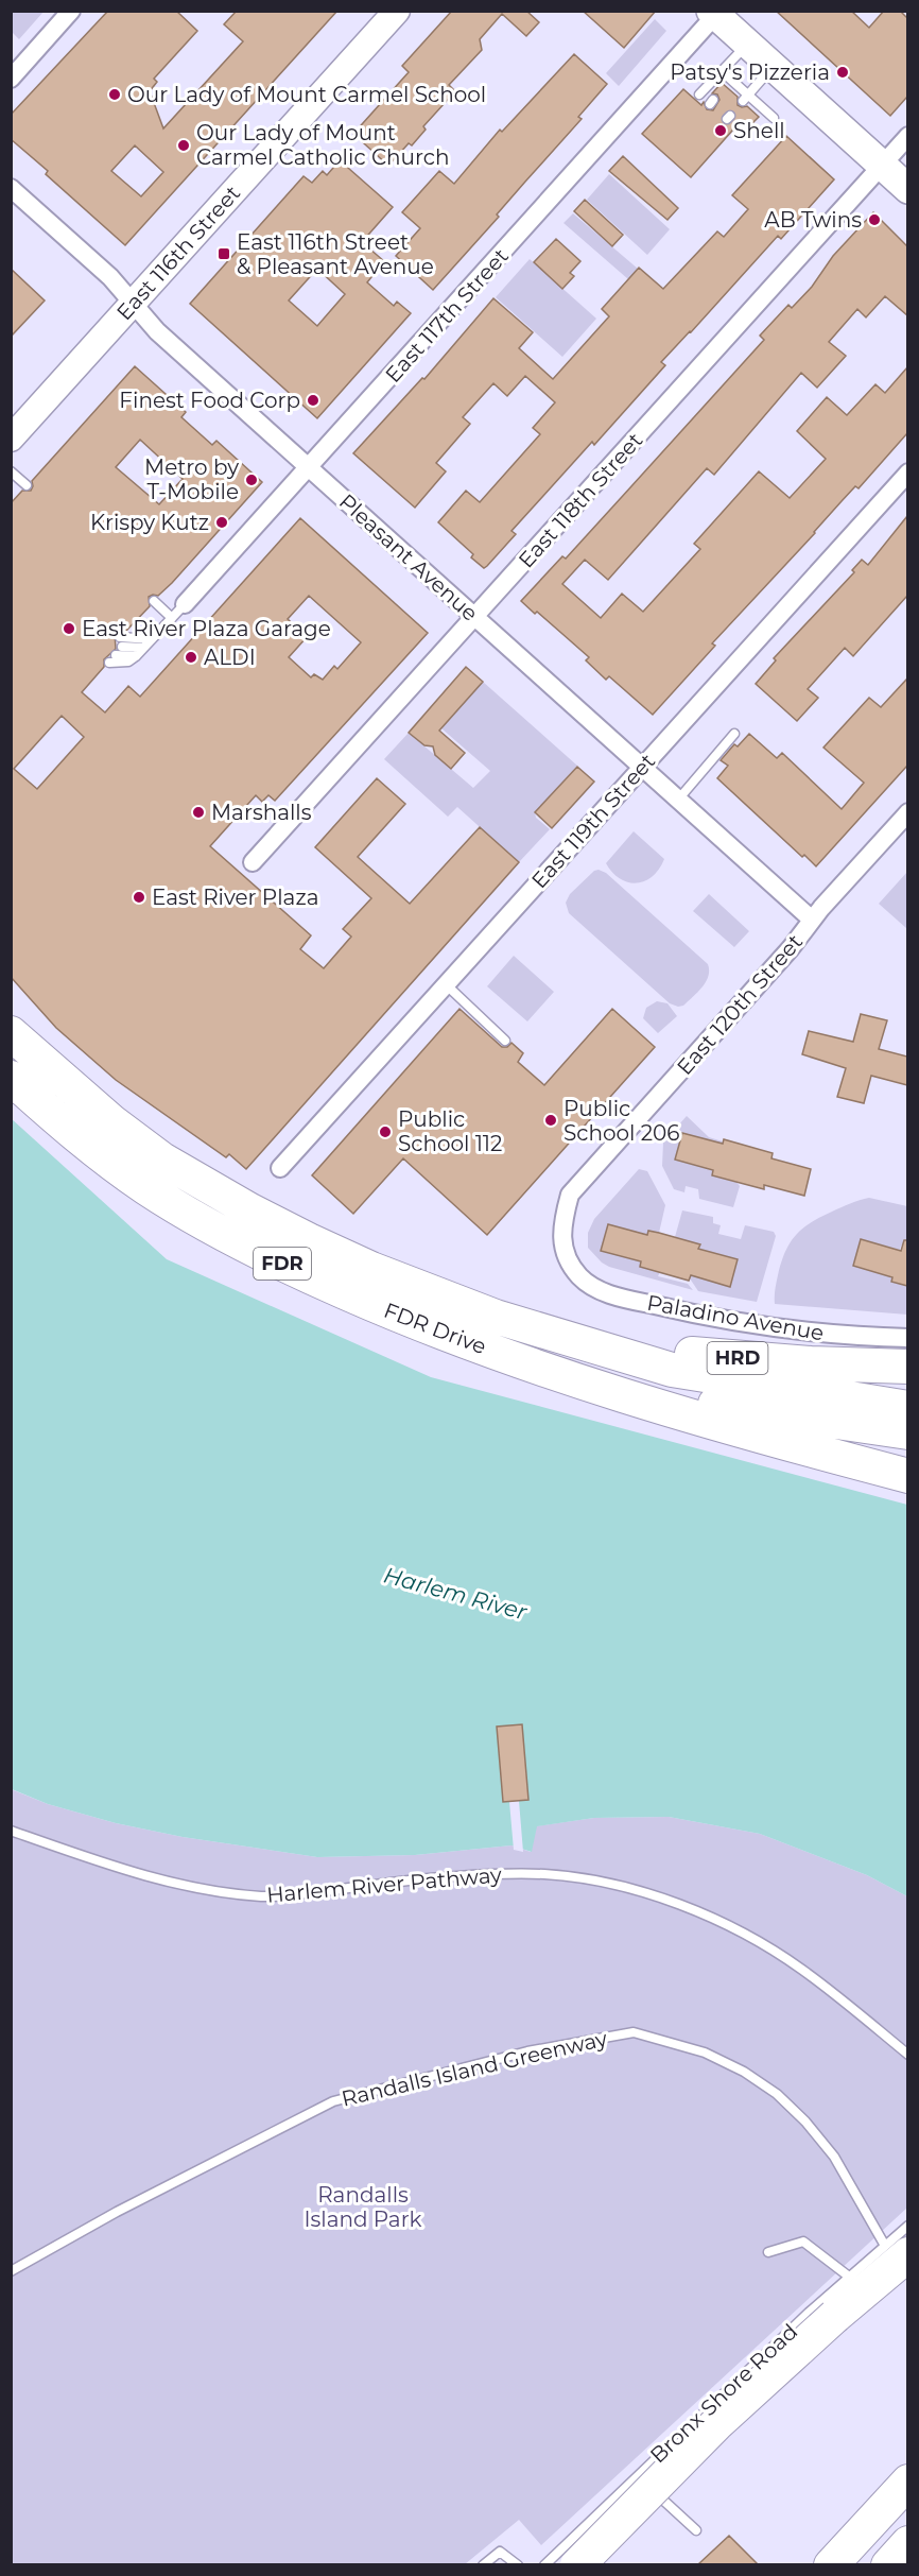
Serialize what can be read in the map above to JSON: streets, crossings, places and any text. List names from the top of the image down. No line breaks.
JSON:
{"streets":{"highway":["FDR","FDR Drive","HRD"],"street":["East 116th Street","East 117th Street","East 118th Street","Pleasant Avenue","East 119th Street","East 120th Street","Paladino Avenue"],"lane":["Harlem River Pathway","Randalls Island Greenway","Bronx Shore Road"]},"crossings":[["East 116th Street","Pleasant Avenue"],["East 117th Street","Pleasant Avenue"],["East 118th Street","Pleasant Avenue"],["Pleasant Avenue","East 119th Street"],["Pleasant Avenue","East 120th Street"],["East 120th Street","Paladino Avenue"],["FDR Drive","HRD"],["Randalls Island Greenway","Bronx Shore Road"]],"water":["Harlem River"],"parks":["Randalls Island Park"],"places":{"other":["Patsy's Pizzeria","Our Lady of Mount Carmel School","Shell","Our Lady of Mount Carmel Catholic Church","AB Twins","Finest Food Corp","Metro by T-Mobile","Krispy Kutz","East River Plaza Garage","ALDI","Marshalls","East River Plaza","Public School 206","Public School 112"],"transit":["East 116th Street & Pleasant Avenue"]}}
